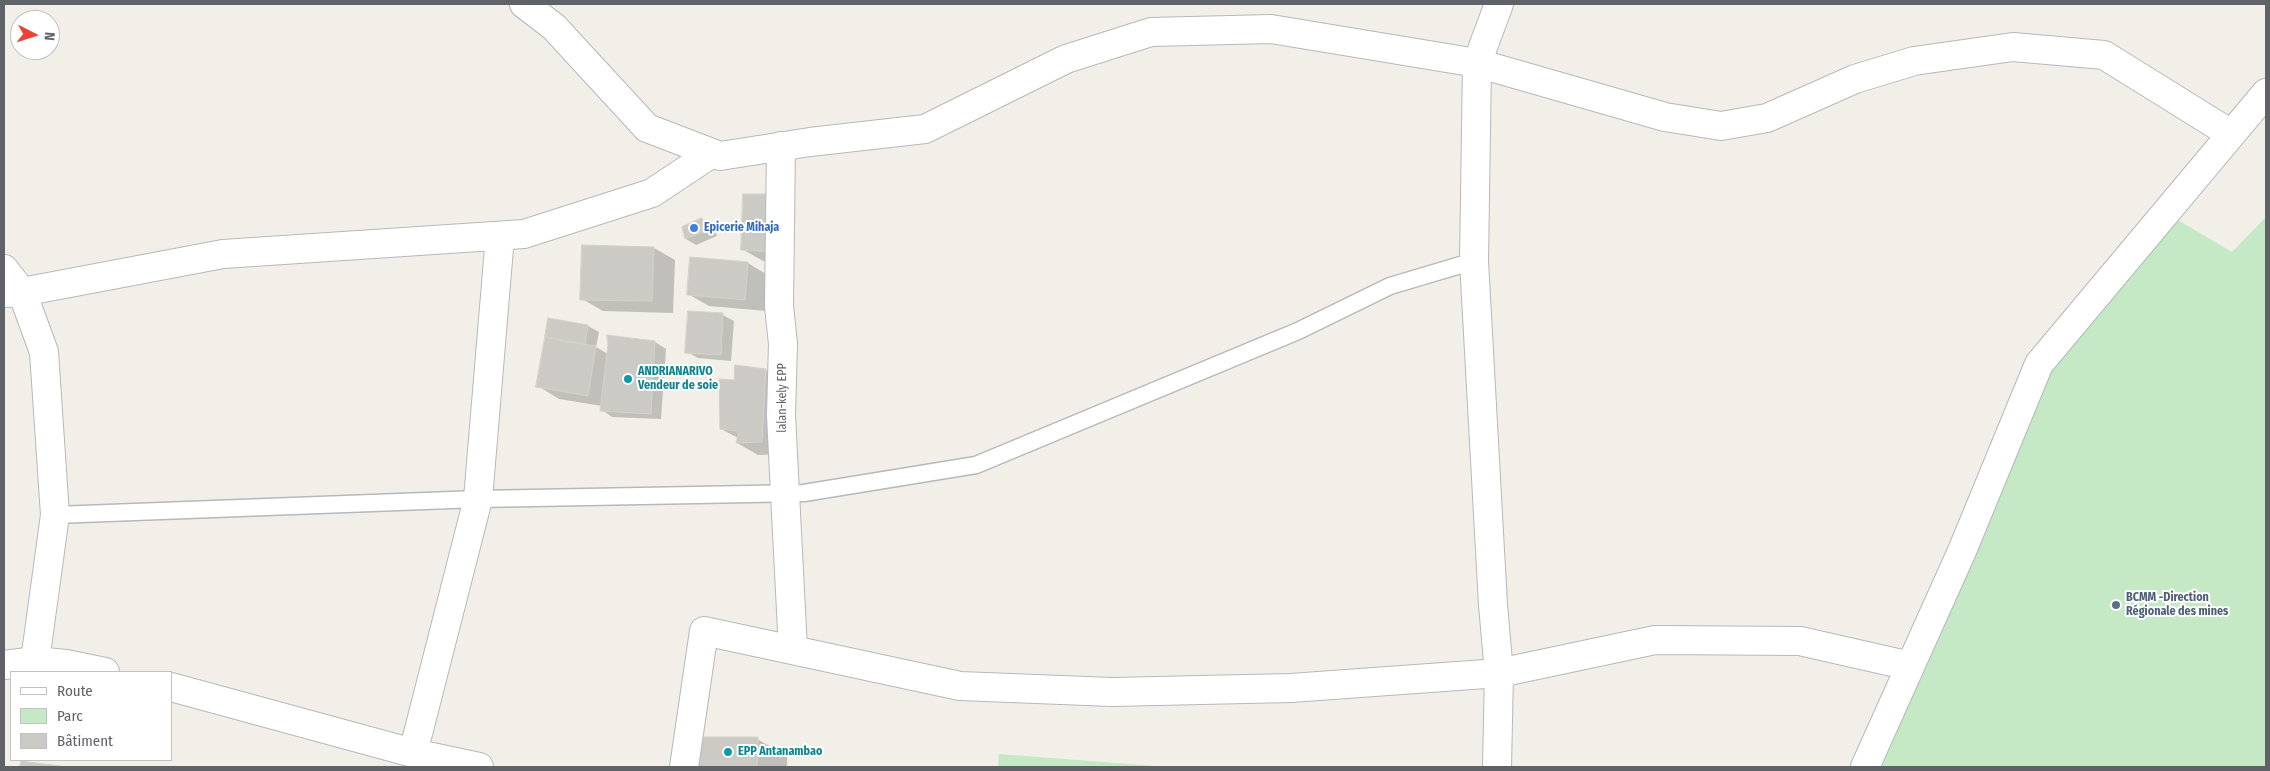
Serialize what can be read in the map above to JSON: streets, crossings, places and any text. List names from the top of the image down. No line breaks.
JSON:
{"streets":{"street":["lalan-kely EPP"]},"places":["Epicerie Mihaja","ANDRIANARIVO Vendeur de soie","BCMM -Direction Régionale des mines","EPP Antanambao"],"legend":["Route","Parc","Bâtiment"],"north":"right"}
